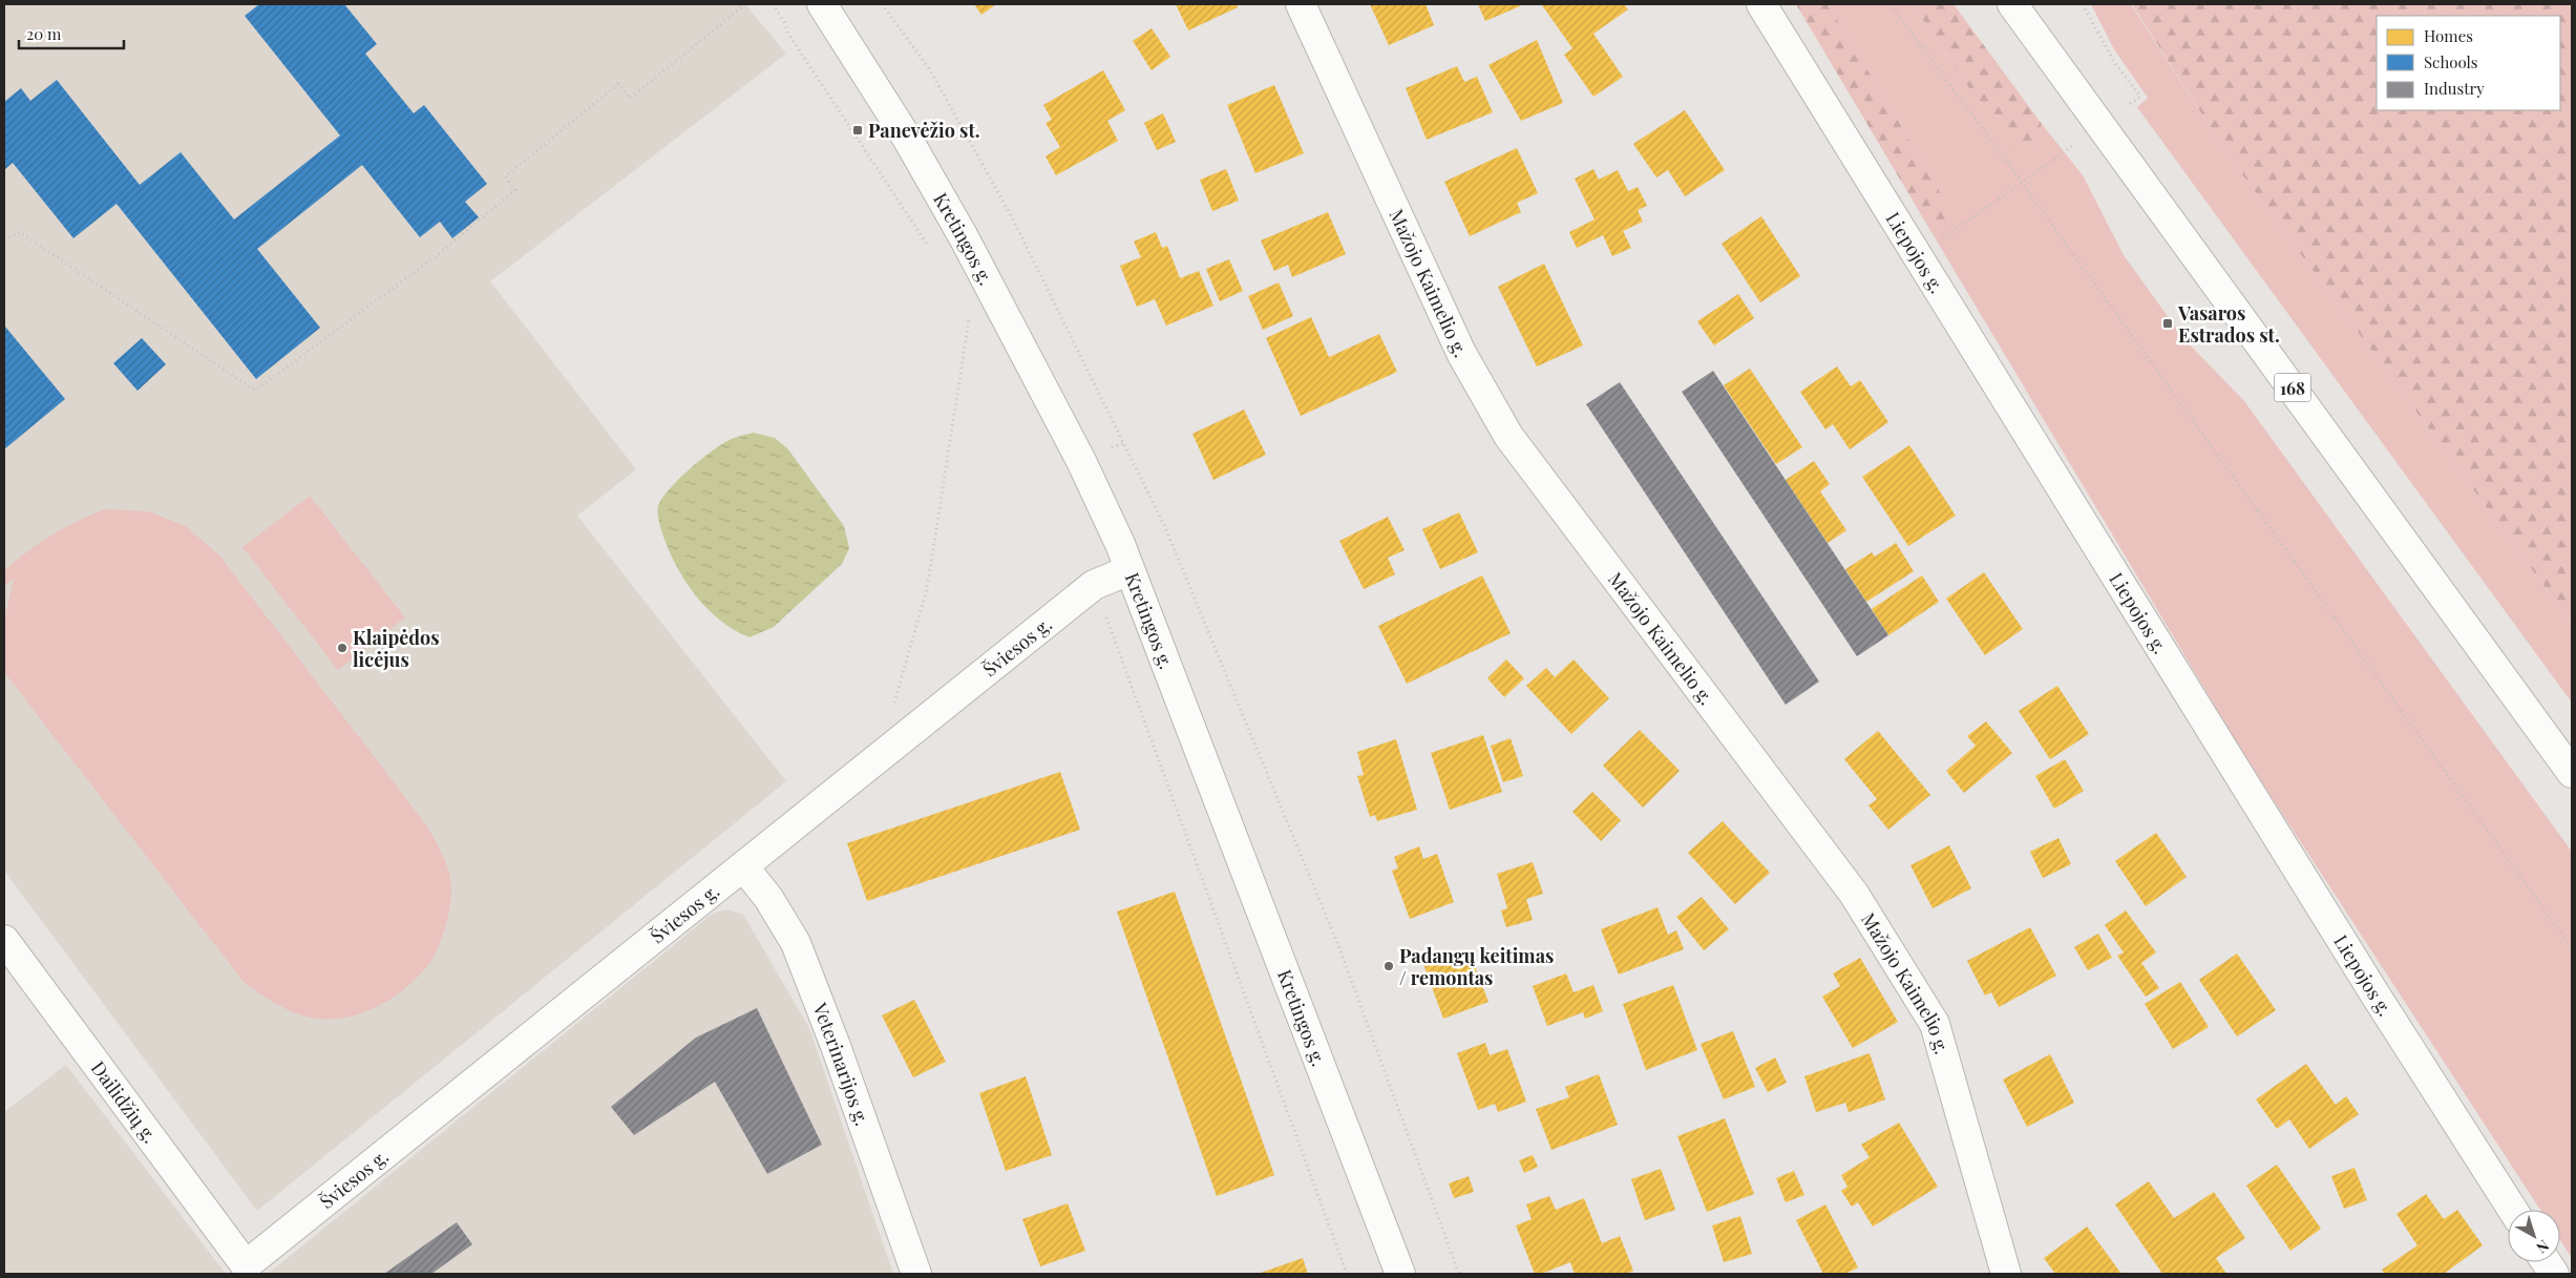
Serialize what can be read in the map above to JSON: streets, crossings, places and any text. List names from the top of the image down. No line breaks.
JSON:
{"streets":{"street":["Kretingos g.","Liepojos g.","Mažojo Kaimelio g.","168","Šviesos g.","Veterinarijos g.","Dailidžių g."]},"crossings":[["Kretingos g.","Šviesos g."],["Šviesos g.","Veterinarijos g."],["Šviesos g.","Dailidžių g."]],"places":{"transit":["Panevėžio st.","Vasaros Estrados st."],"other":["Klaipėdos licėjus","Padangų keitimas / remontas"]},"legend":["Homes","Schools","Industry"],"scale_bar":"20 m","north":"bottom right"}
